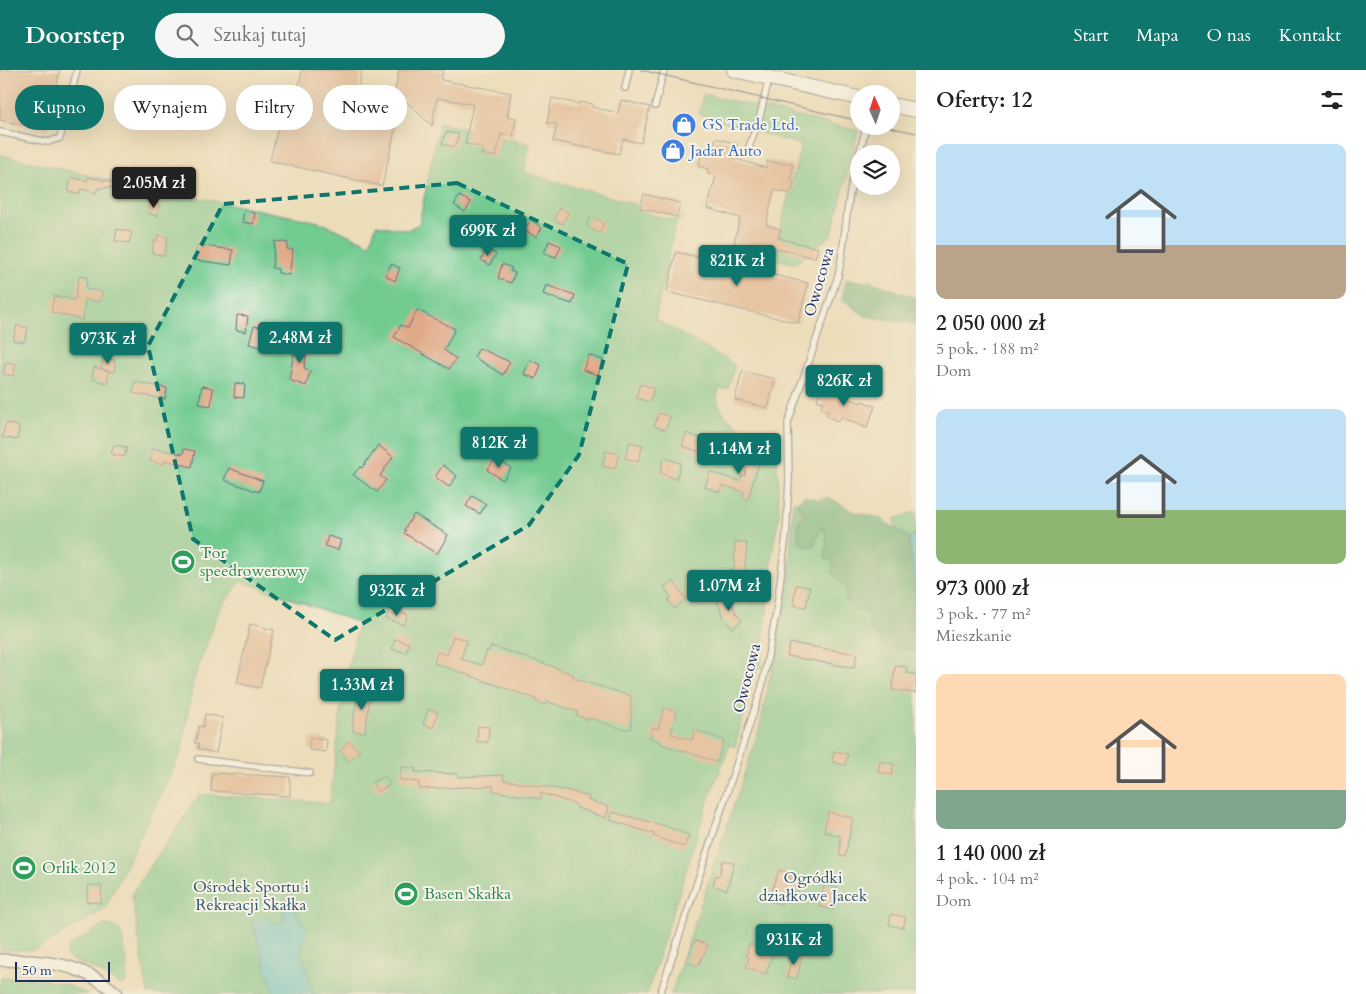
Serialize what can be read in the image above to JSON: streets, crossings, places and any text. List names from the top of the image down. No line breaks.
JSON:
{"streets":{"lane":["Owocowa"]},"parks":["Ogródki działkowe Jacek","Ośrodek Sportu i Rekreacji Skałka"],"places":{"shop":["GS Trade Ltd.","Jadar Auto"],"sports":["Tor speedrowerowy","Orlik 2012","Basen Skałka"]},"scale_bar":"50 m","north":"top","page":{"header":"Doorstep","search":"Szukaj tutaj","nav":["Start","Mapa","O nas","Kontakt"],"heading":"Oferty: 12","chip":["Kupno","Wynajem","Filtry","Nowe"],"list":[{"name":"2 050 000 zł","note":"5 pok. · 188 m² · Dom"},{"name":"973 000 zł","note":"3 pok. · 77 m² · Mieszkanie"},{"name":"1 140 000 zł","note":"4 pok. · 104 m² · Dom"}],"price":["2.05M zł","699K zł","821K zł","2.48M zł","973K zł","826K zł","812K zł","1.14M zł","1.07M zł","932K zł","1.33M zł","931K zł"],"scale":"50 m"}}
